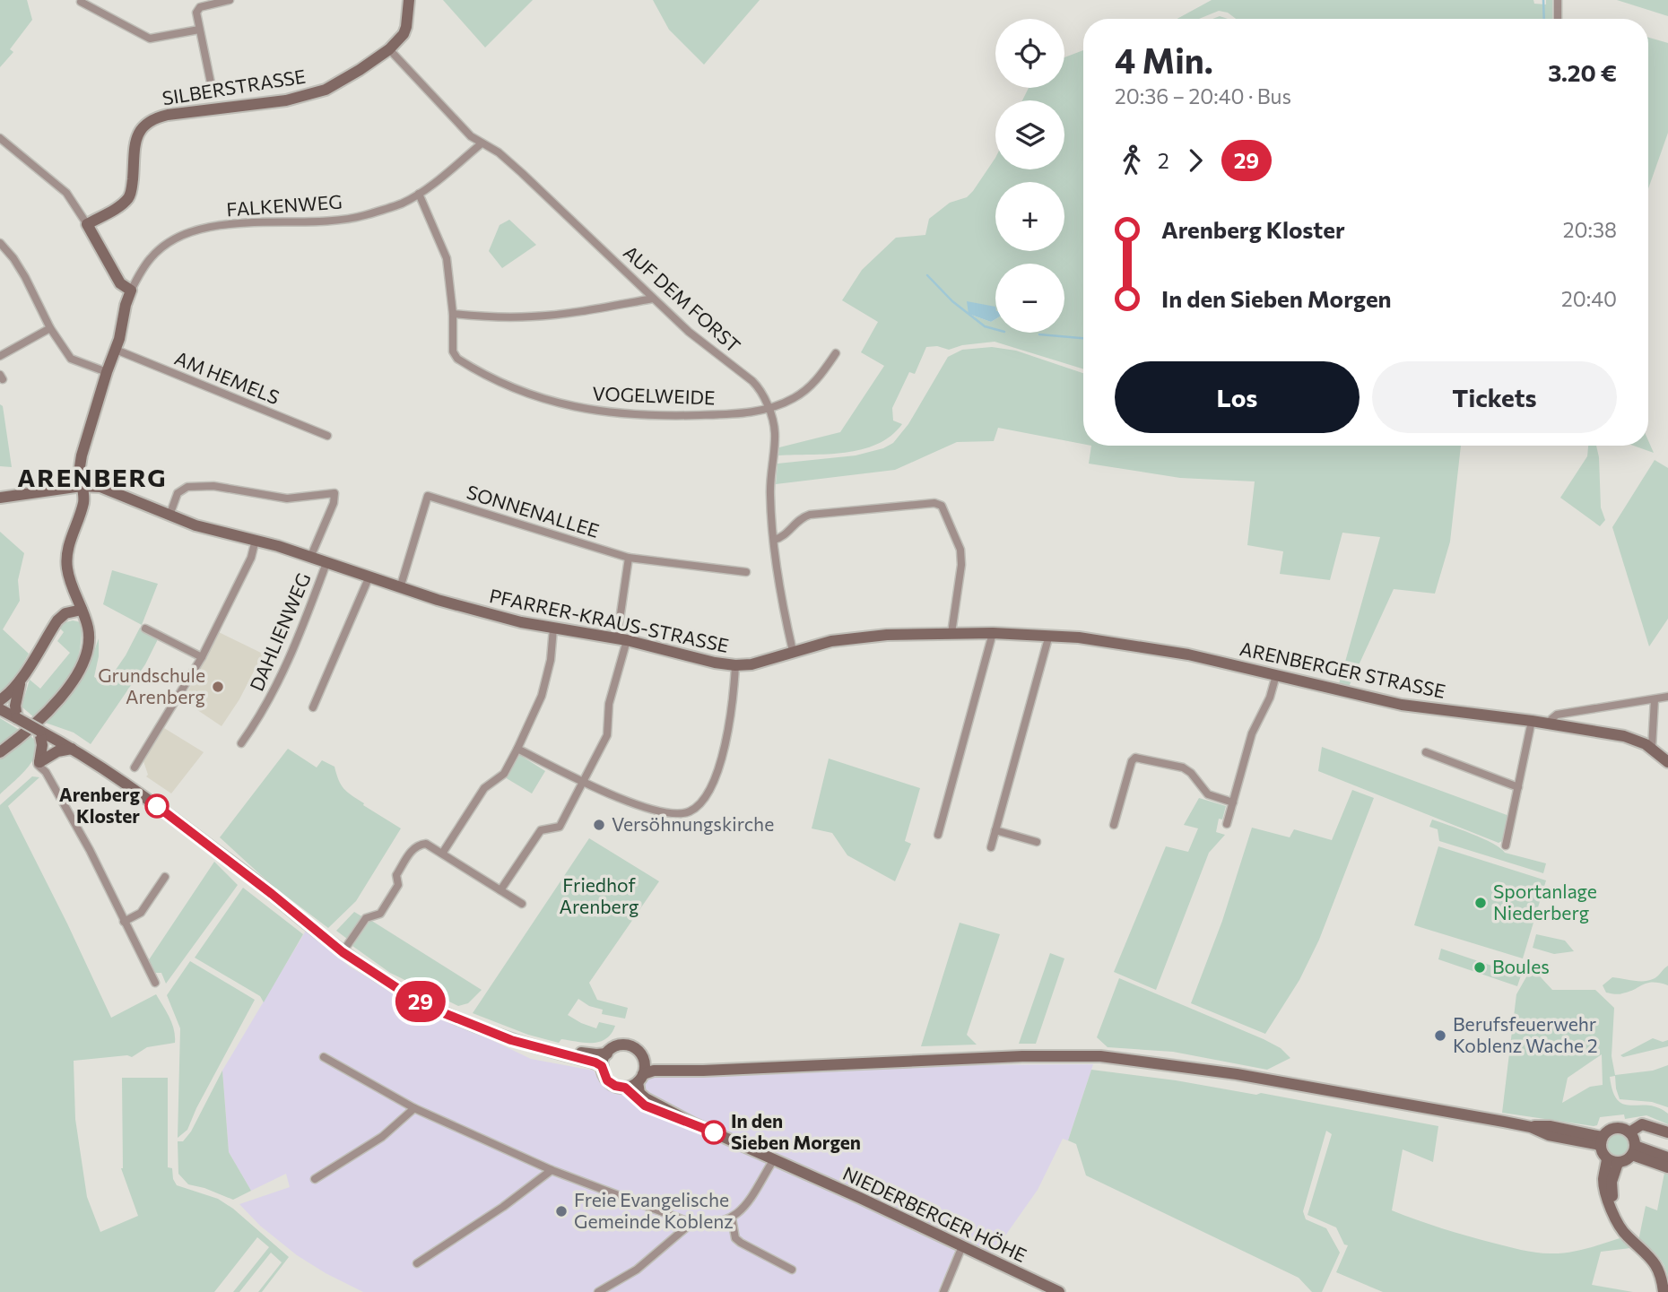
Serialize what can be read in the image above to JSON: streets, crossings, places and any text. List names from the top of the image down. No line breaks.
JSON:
{"streets":{"street":["SILBERSTRASSE","FALKENWEG","AUF DEM FORST","AM HEMELS","VOGELWEIDE","SONNENALLEE","PFARRER-KRAUS-STRASSE","DAHLIENWEG","ARENBERGER STRASSE","NIEDERBERGER HÖHE"]},"crossings":[["SILBERSTRASSE","AUF DEM FORST"],["FALKENWEG","AUF DEM FORST"],["FALKENWEG","VOGELWEIDE"],["AUF DEM FORST","VOGELWEIDE"],["AUF DEM FORST","PFARRER-KRAUS-STRASSE"],["SONNENALLEE","PFARRER-KRAUS-STRASSE"],["PFARRER-KRAUS-STRASSE","DAHLIENWEG"],["PFARRER-KRAUS-STRASSE","ARENBERGER STRASSE"]],"districts":["ARENBERG"],"parks":["Friedhof Arenberg"],"places":["Grundschule Arenberg","Arenberg Kloster","Versöhnungskirche","Sportanlage Niederberg","Boules","Berufsfeuerwehr Koblenz Wache 2","In den Sieben Morgen","Freie Evangelische Gemeinde Koblenz"],"lines":["bus line 29"],"page":{"on_map":"29","map_buttons":["+","−"],"heading":["4 Min.","20:36 – 20:40 · Bus","3.20 €"],"legs":["2","29"],"list":[{"name":"Arenberg Kloster","value":"20:38"},{"name":"In den Sieben Morgen","value":"20:40"}],"buttons":["Los","Tickets"]}}
